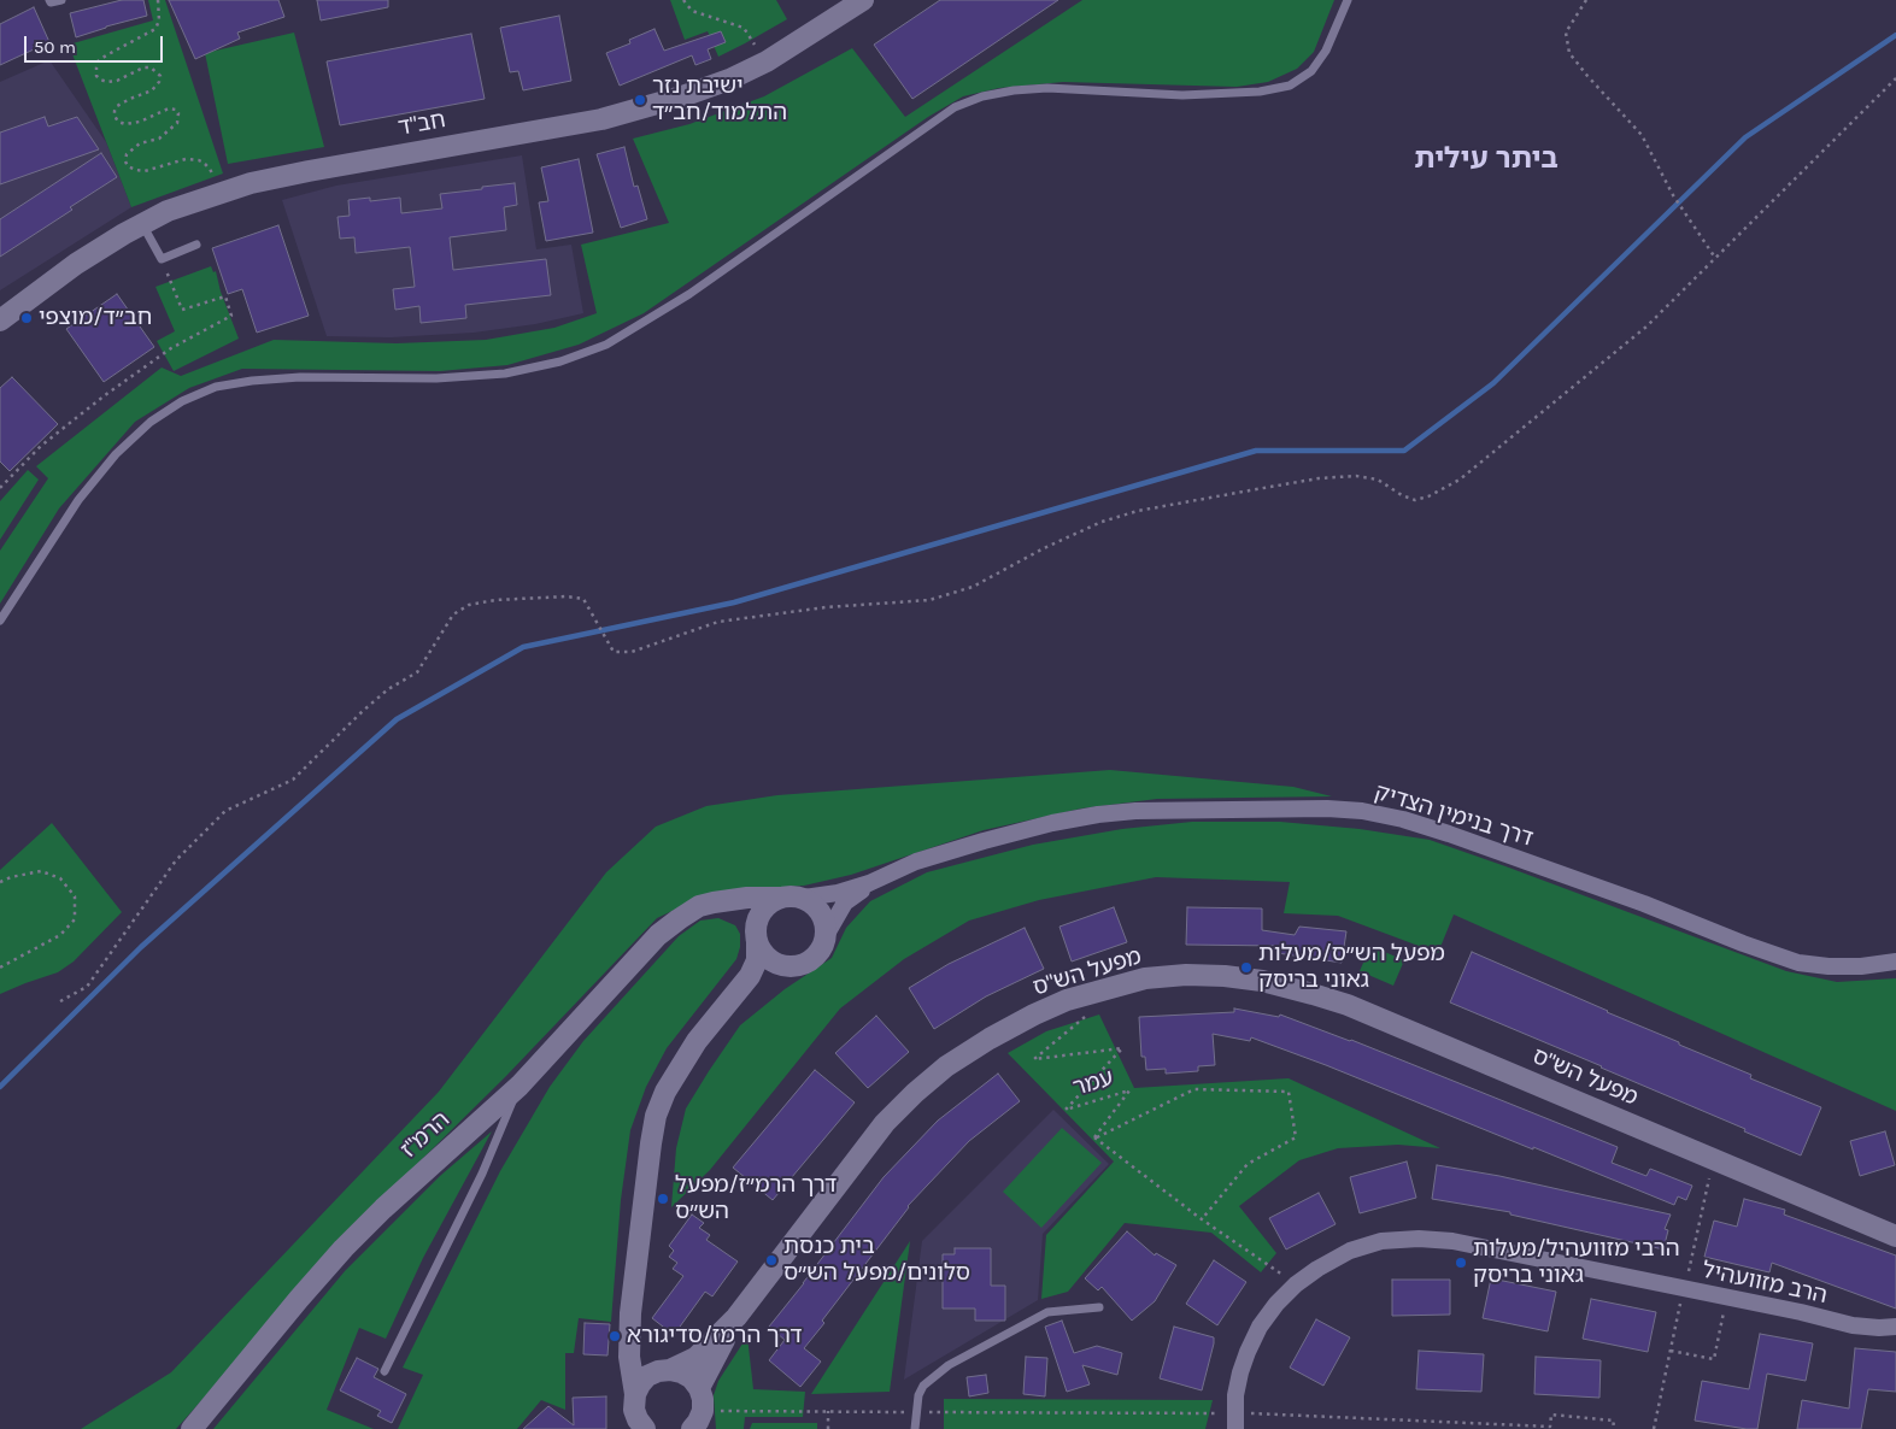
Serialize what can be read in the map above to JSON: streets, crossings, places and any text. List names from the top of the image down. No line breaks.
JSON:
{"streets":{"street":["חב\"ד","דרך בנימין הצדיק","מפעל הש\"ס","הרמ\"ז","הרב מזוועהיל"],"path":["עמר"]},"crossings":[["מפעל הש\"ס","עמר"]],"districts":["ביתר עילית"],"places":["ישיבת נזר התלמוד/חב״ד","חב״ד/מוצפי","מפעל הש״ס/מעלות גאוני בריסק","דרך הרמ״ז/מפעל הש״ס","בית כנסת סלונים/מפעל הש״ס","הרבי מזוועהיל/מעלות גאוני בריסק","דרך הרמז/סדיגורא"],"scale_bar":"50 m"}
